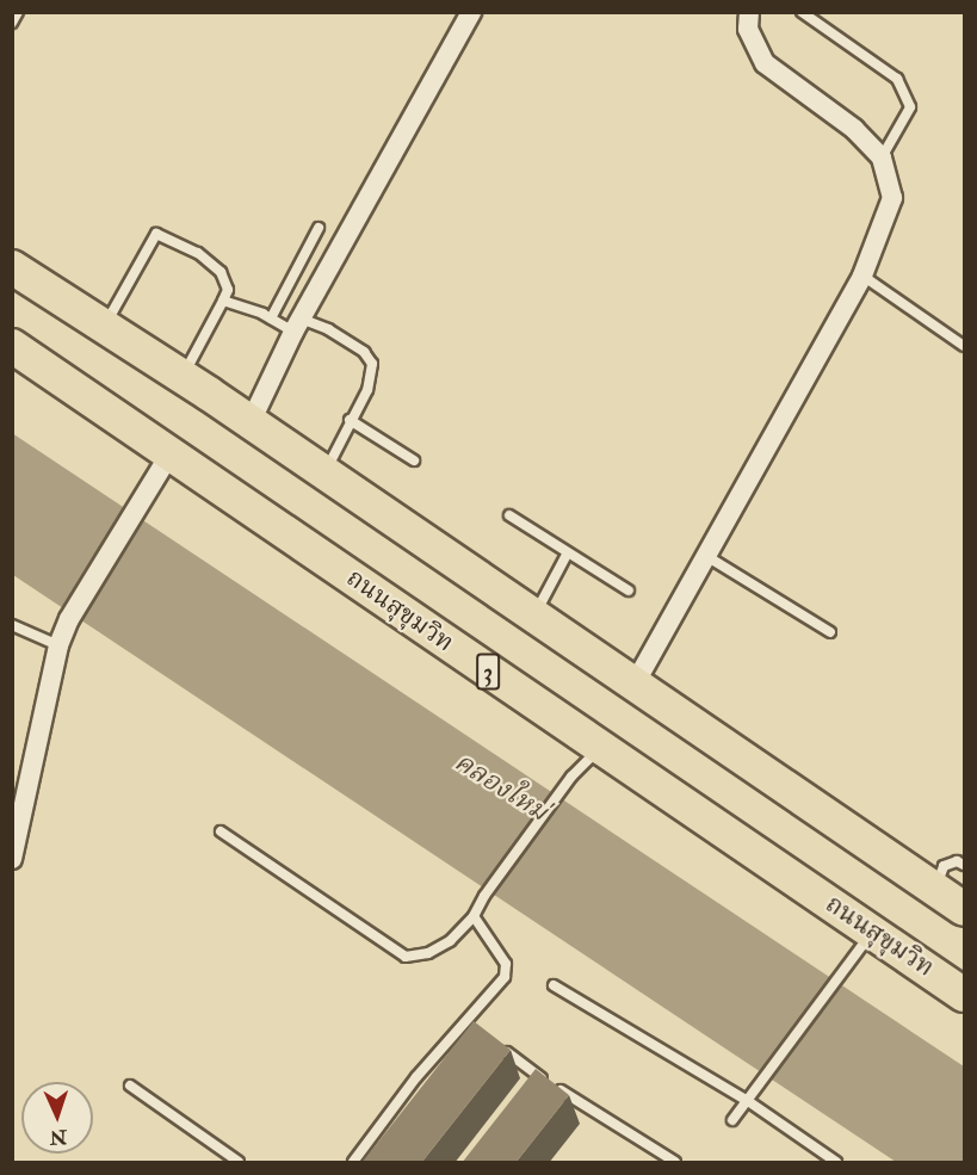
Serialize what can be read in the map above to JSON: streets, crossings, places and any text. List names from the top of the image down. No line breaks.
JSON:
{"streets":{"highway":["ถนนสุขุมวิท","3"]},"water":["คลองใหม่"],"north":"bottom"}
